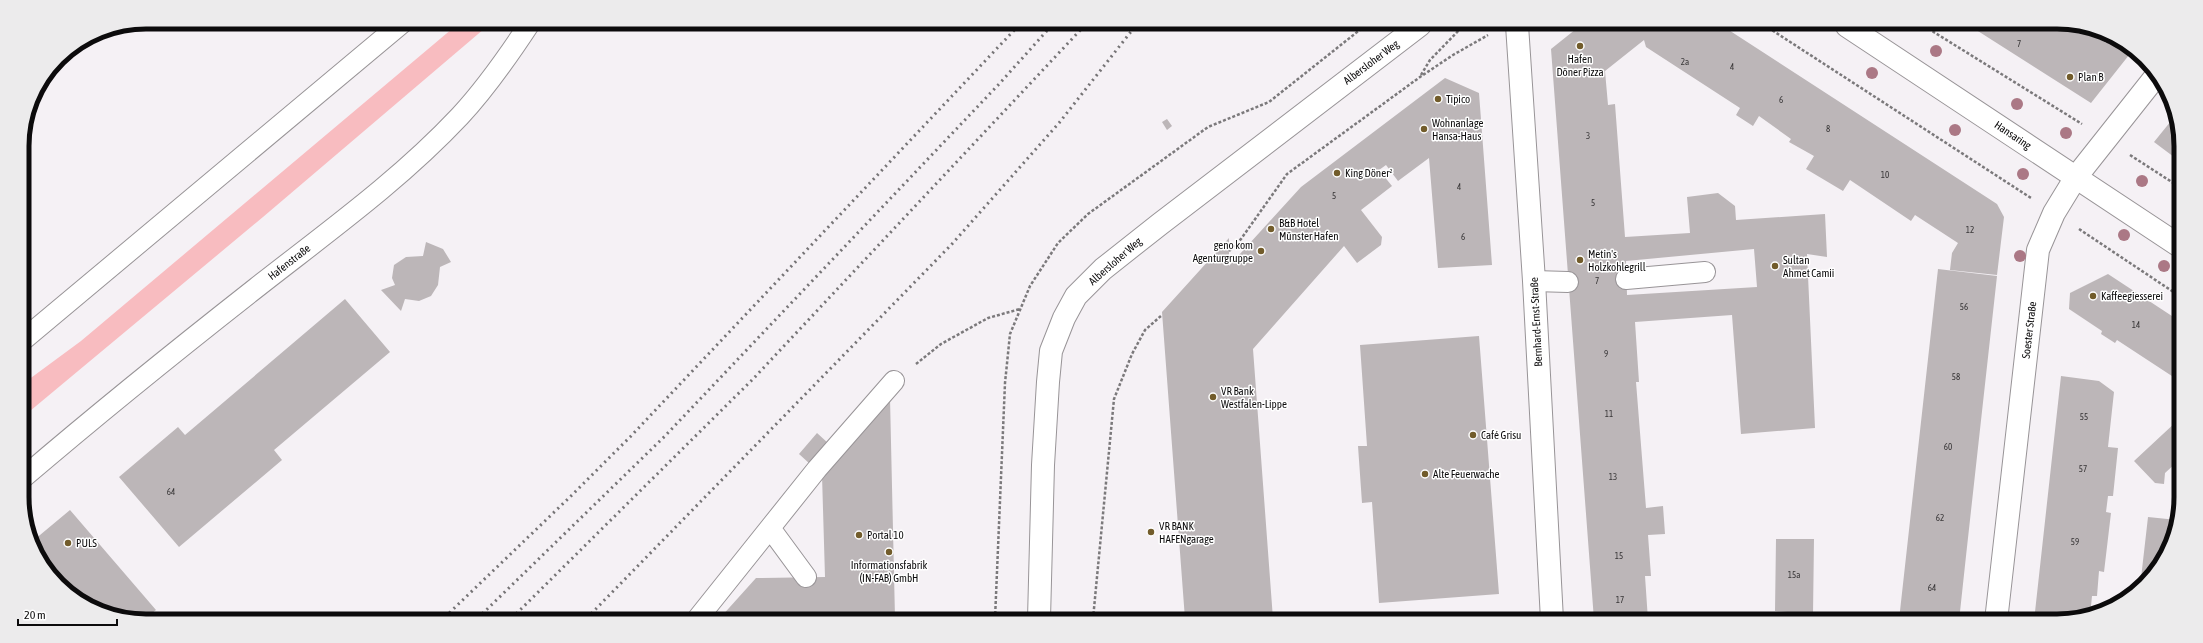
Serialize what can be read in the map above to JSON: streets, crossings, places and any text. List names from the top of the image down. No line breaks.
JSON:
{"streets":{"street":["Albersloher Weg","Hansaring","Bernhard-Ernst-Straße","Soester Straße"],"lane":["Hafenstraße"]},"crossings":[["Hansaring","Soester Straße"]],"places":["Hafen Döner Pizza","Plan B","Tipico","Wohnanlage Hansa-Haus","King Döner²","B&B Hotel Münster Hafen","geno kom Agenturgruppe","Metin's Holzkohlegrill","Sultan Ahmet Camii","Kaffeegiesserei","VR Bank Westfalen-Lippe","Café Grisu","Alte Feuerwache","VR BANK HAFENgarage","Portal 10","PULS","Informationsfabrik (IN-FAB) GmbH"],"house_numbers":["7","2a","4","6","8","3","10","4","5","5","12","6","7","56","14","9","58","11","55","60","57","13","64","62","59","15","15a","64","17"],"scale_bar":"20 m"}
